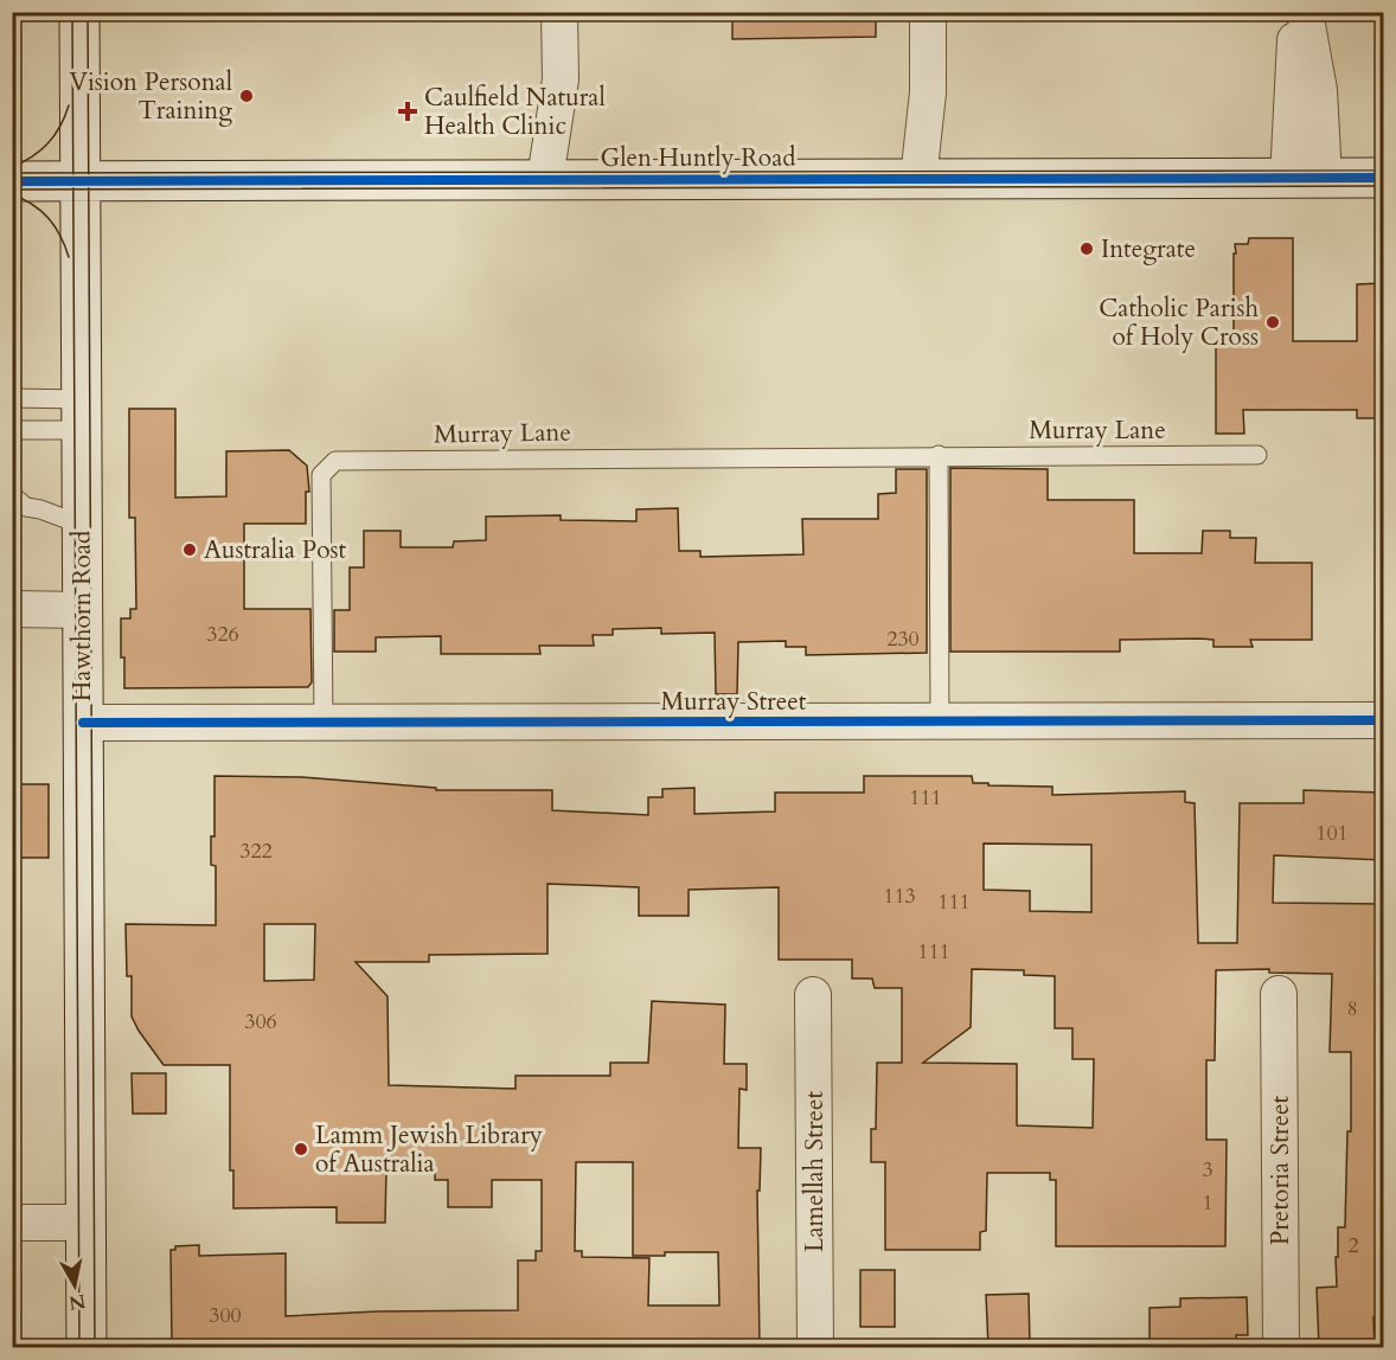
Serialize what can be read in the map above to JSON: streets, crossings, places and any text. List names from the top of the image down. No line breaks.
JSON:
{"streets":{"main road":["Glen Huntly Road","Hawthorn Road"],"street":["Murray Street","Pretoria Street","Lamellah Street"],"lane":["Murray Lane"]},"crossings":[["Glen Huntly Road","Hawthorn Road"],["Murray Lane","Murray Street"],["Hawthorn Road","Murray Street"]],"places":{"other":["Vision Personal Training","Integrate","Catholic Parish of Holy Cross","Australia Post","Lamm Jewish Library of Australia"],"health":["Caulfield Natural Health Clinic"]},"house_numbers":["326","230","111","101","322","113","111","111","8","306","3","1","2","300"],"north":"bottom"}
